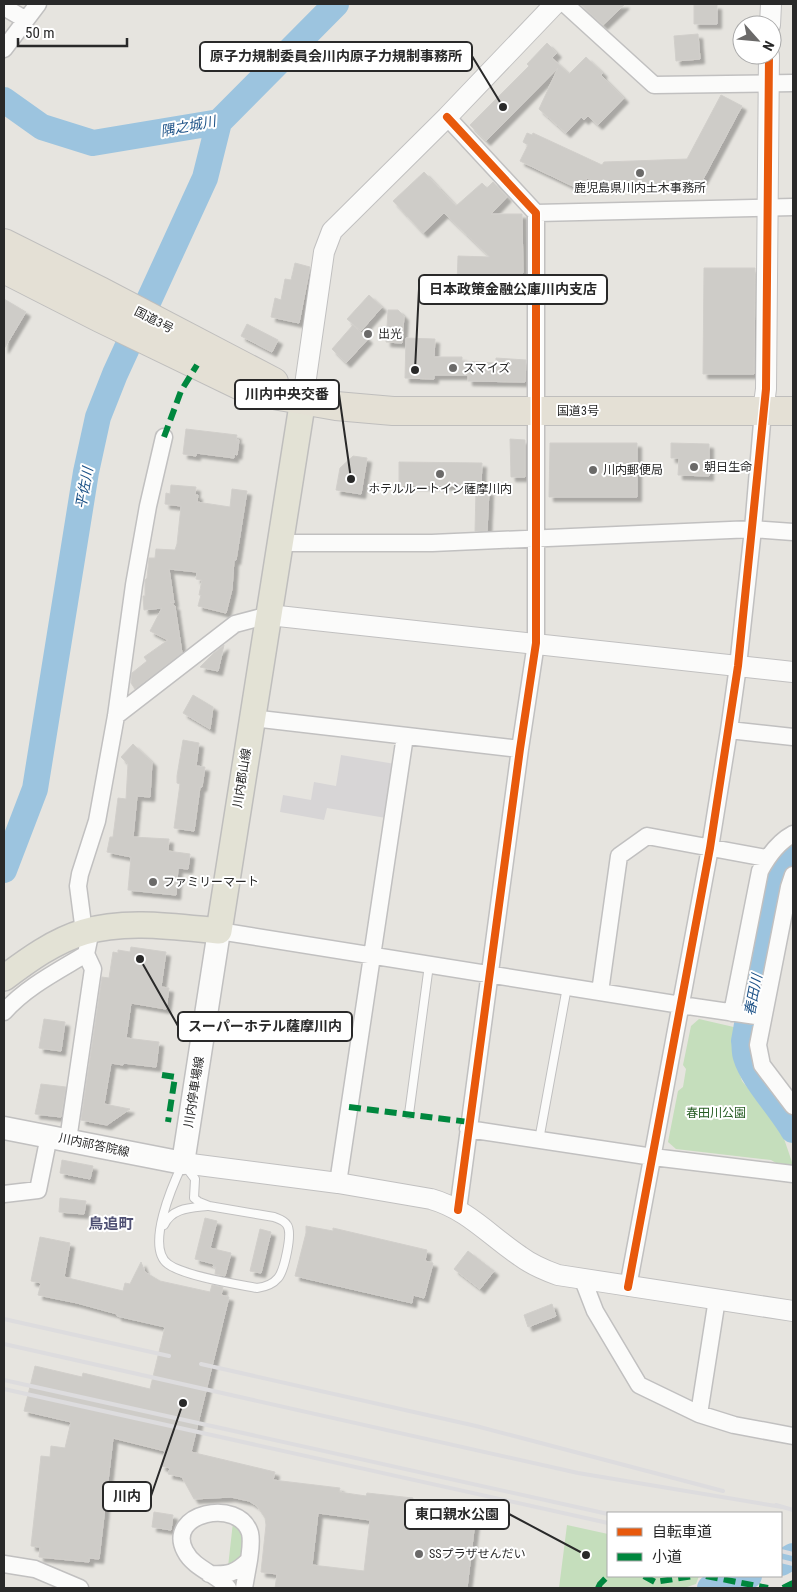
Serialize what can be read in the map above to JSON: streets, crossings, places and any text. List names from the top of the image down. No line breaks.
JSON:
{"streets":{"highway":["国道3号"],"main road":["川内郡山線","川内停車場線","川内祁答院線"]},"crossings":[["国道3号","川内郡山線"],["川内郡山線","川内停車場線"],["川内停車場線","川内祁答院線"]],"districts":["鳥追町"],"water":["隅之城川","平佐川","春田川"],"parks":["春田川公園"],"places":["原子力規制委員会川内原子力規制事務所","鹿児島県川内土木事務所","出光","スマイズ","日本政策金融公庫川内支店","朝日生命","川内郵便局","ホテルルートイン薩摩川内","川内中央交番","ファミリーマート","スーパーホテル薩摩川内","川内","SSプラザせんだい","東口親水公園"],"legend":["自転車道","小道"],"scale_bar":"50 m","north":"bottom right"}
